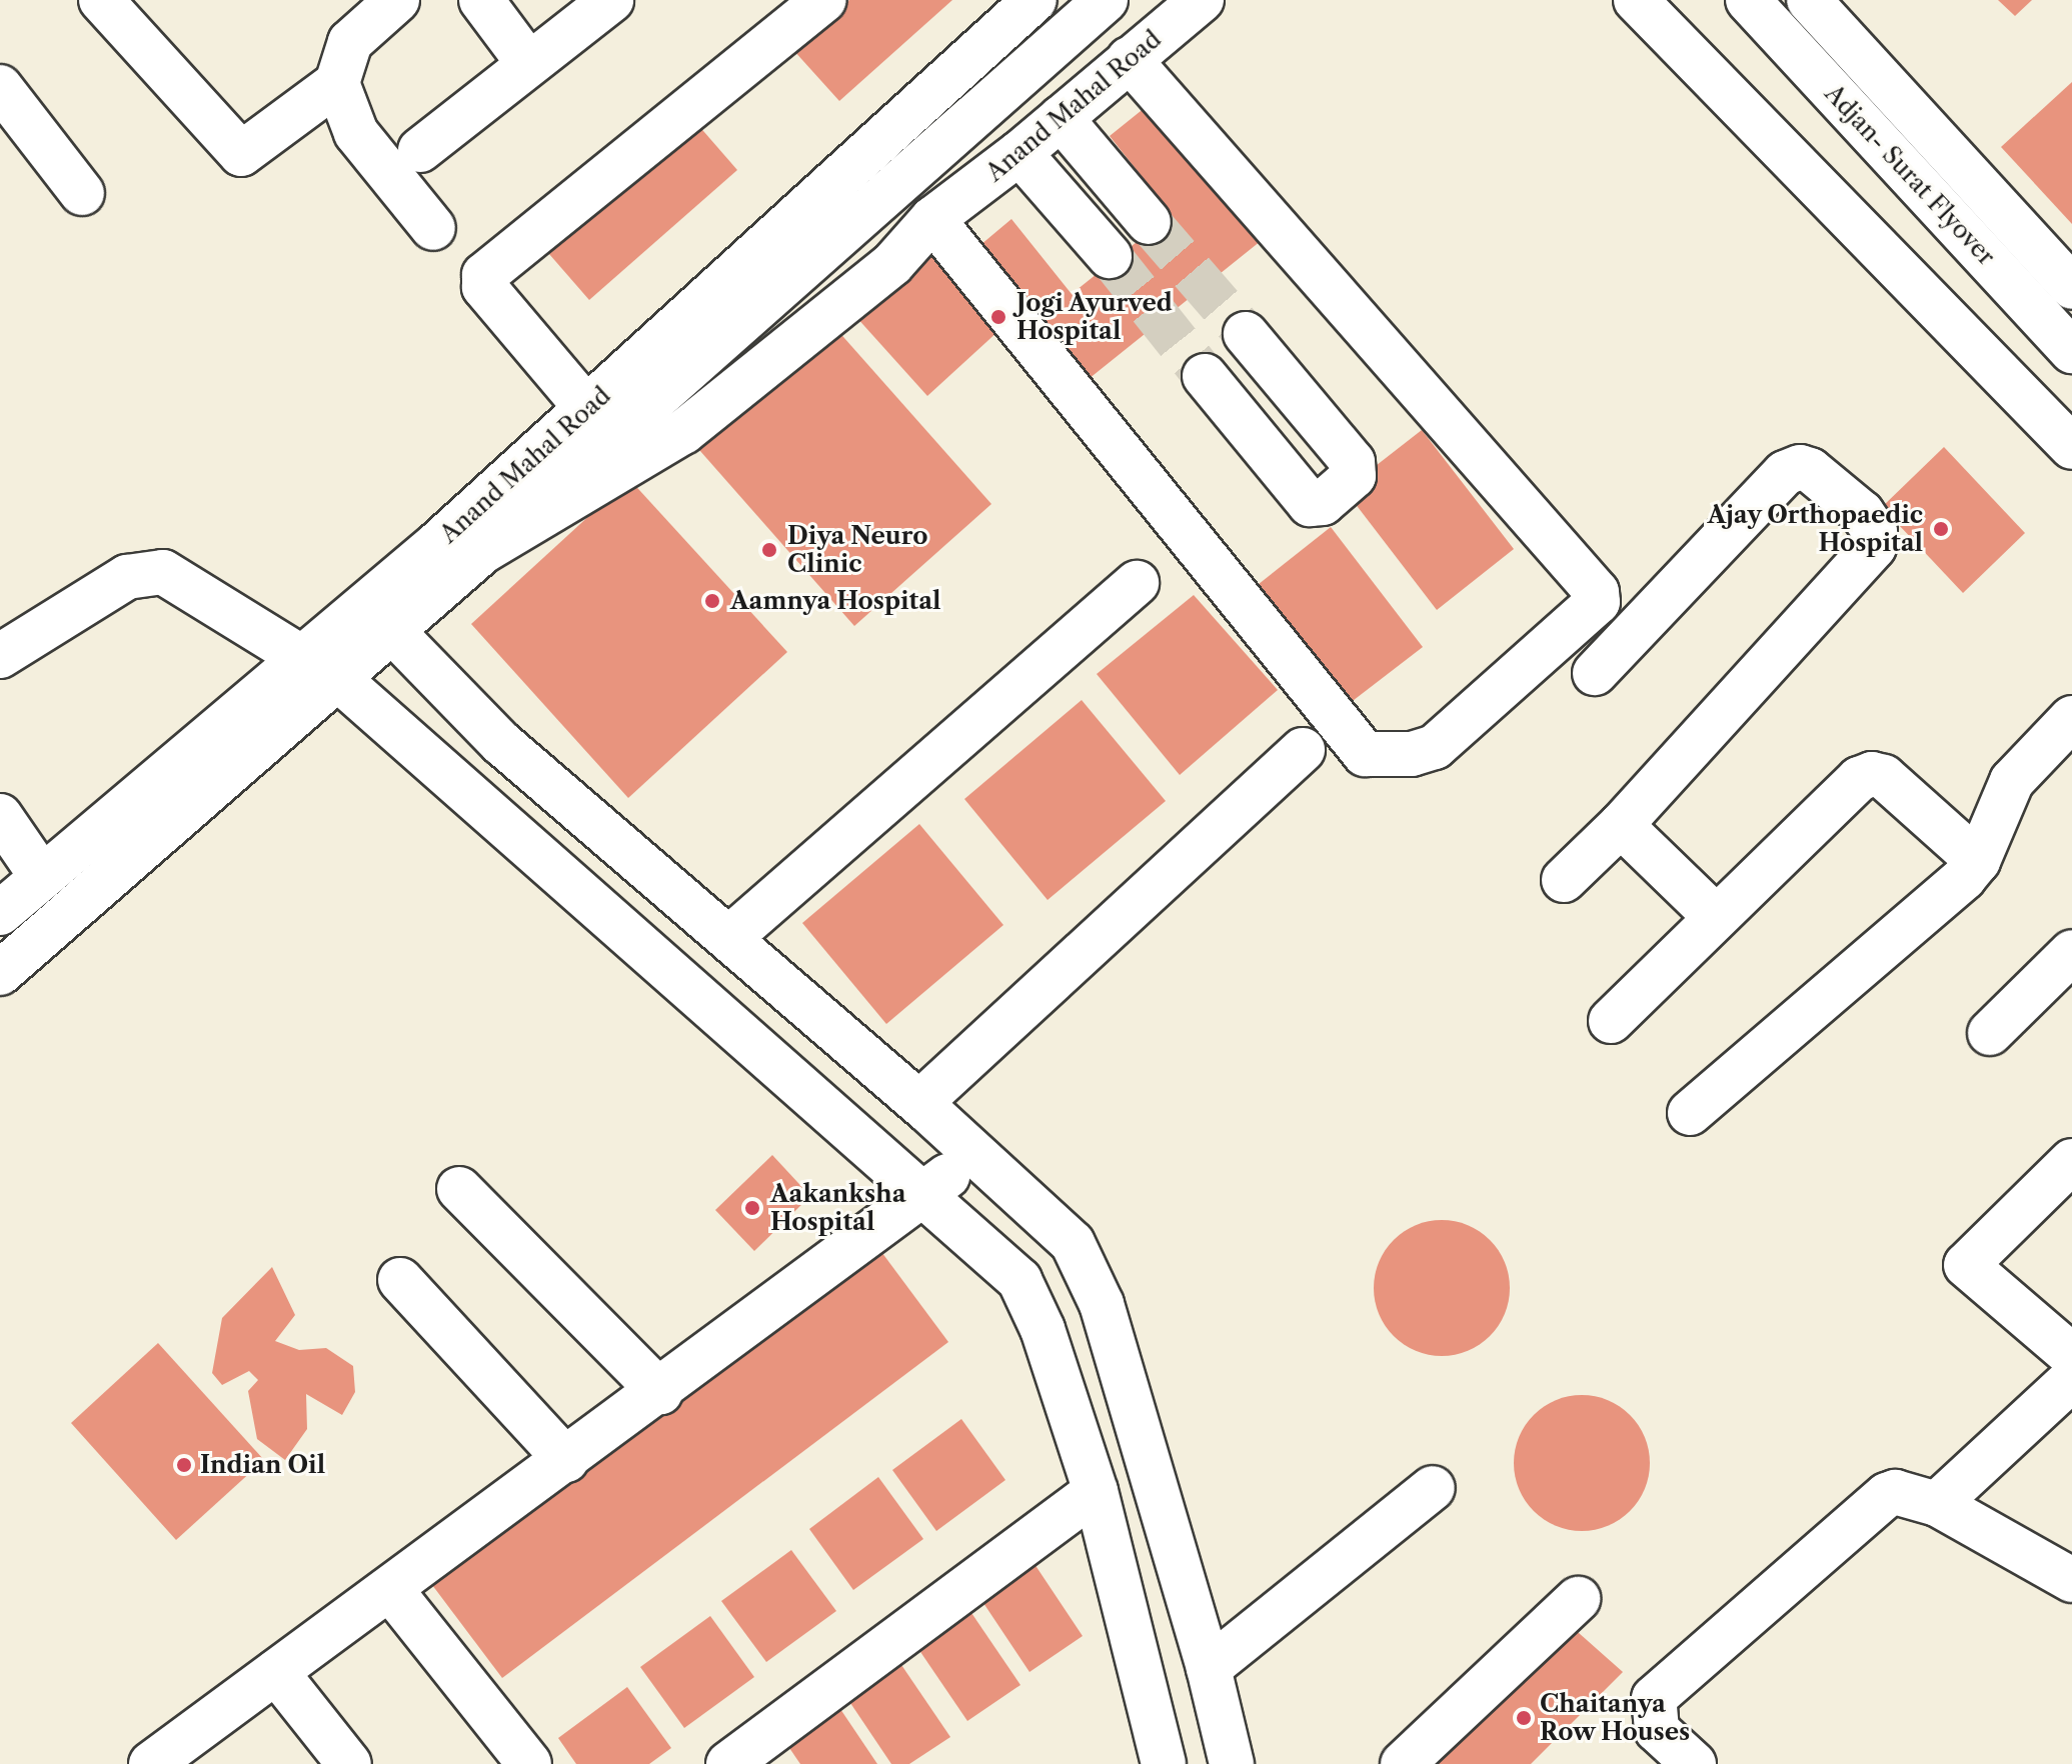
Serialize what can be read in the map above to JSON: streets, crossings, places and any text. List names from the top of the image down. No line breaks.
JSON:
{"streets":{"main road":["Anand Mahal Road","Adjan- Surat Flyover"]},"places":["Jogi Ayurved Hospital","Ajay Orthopaedic Hospital","Diya Neuro Clinic","Aamnya Hospital","Aakanksha Hospital","Indian Oil","Chaitanya Row Houses"]}
